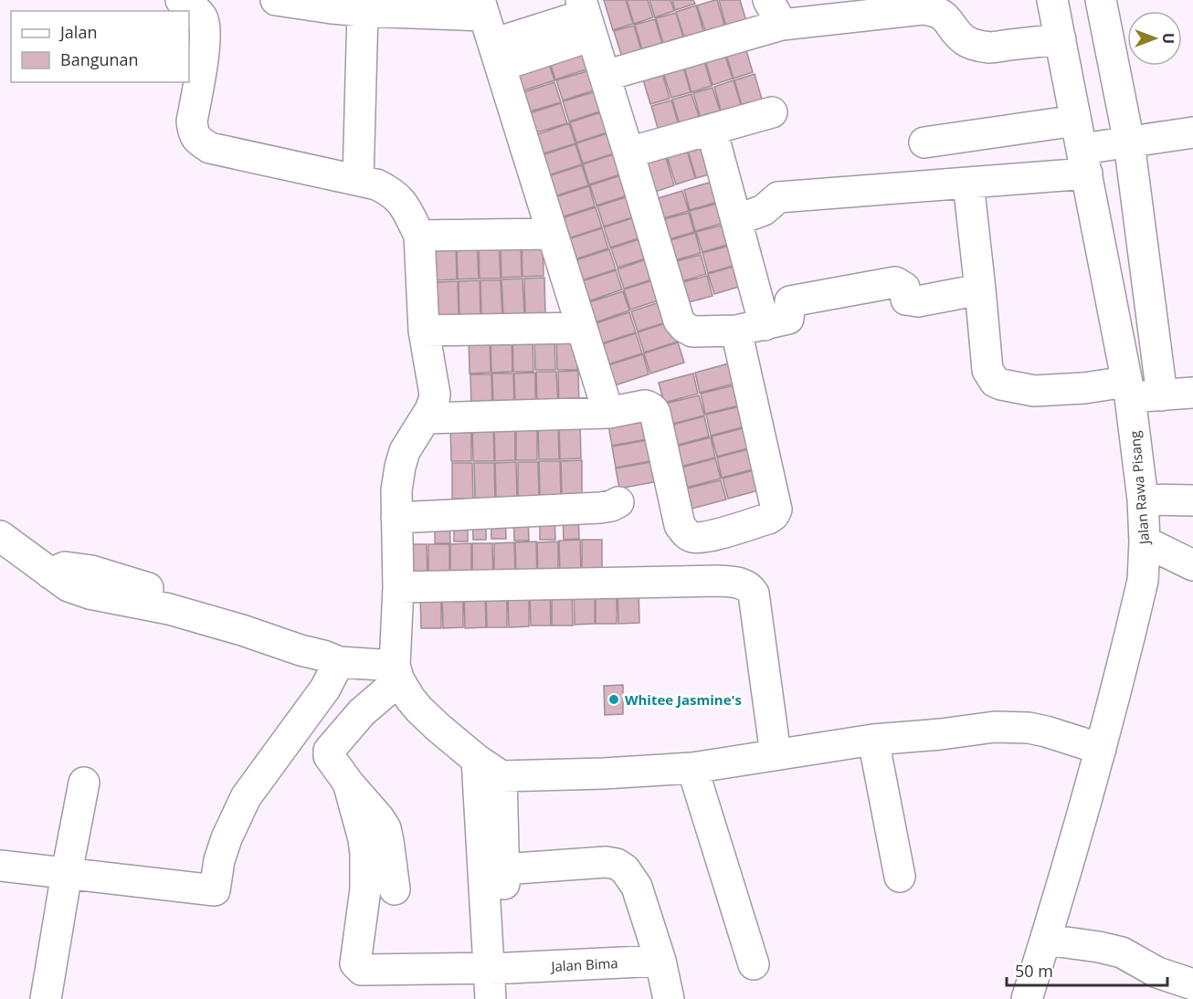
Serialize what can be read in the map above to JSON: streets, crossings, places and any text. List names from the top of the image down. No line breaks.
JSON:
{"streets":{"street":["Jalan Rawa Pisang","Jalan Bima"]},"places":["Whitee Jasmine's"],"legend":["Jalan","Bangunan"],"scale_bar":"50 m","north":"right"}
